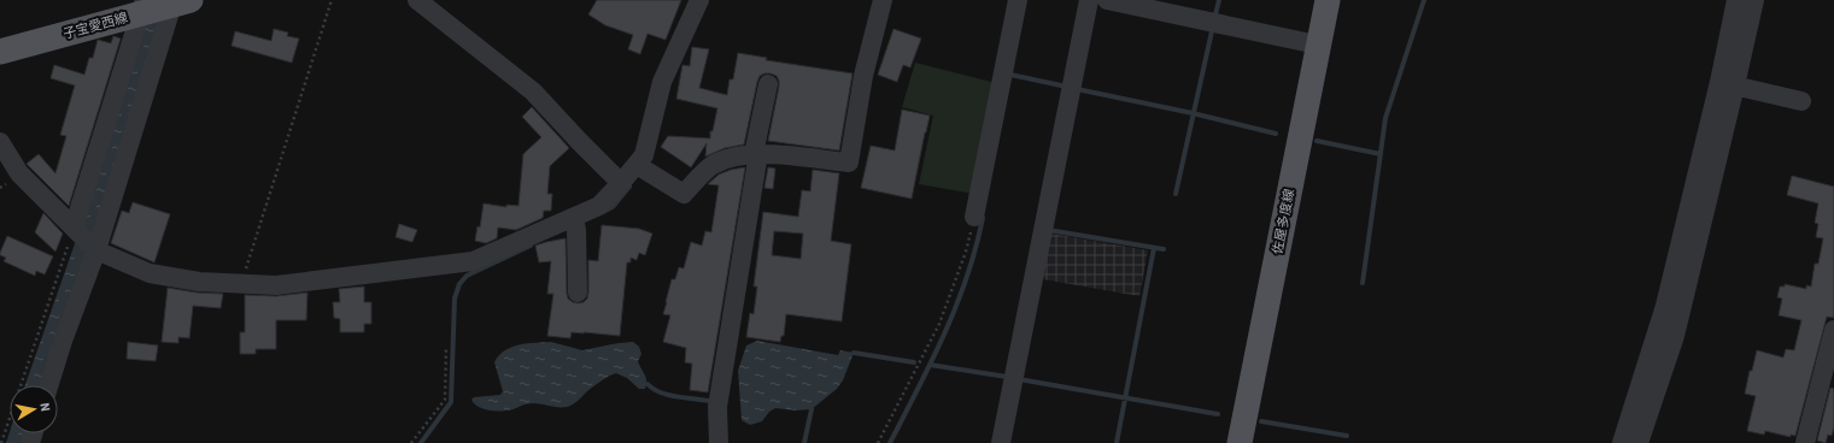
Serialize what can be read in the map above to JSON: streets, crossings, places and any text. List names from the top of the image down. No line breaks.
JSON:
{"streets":{"main road":["子宝愛西線","佐屋多度線"]},"north":"right"}
